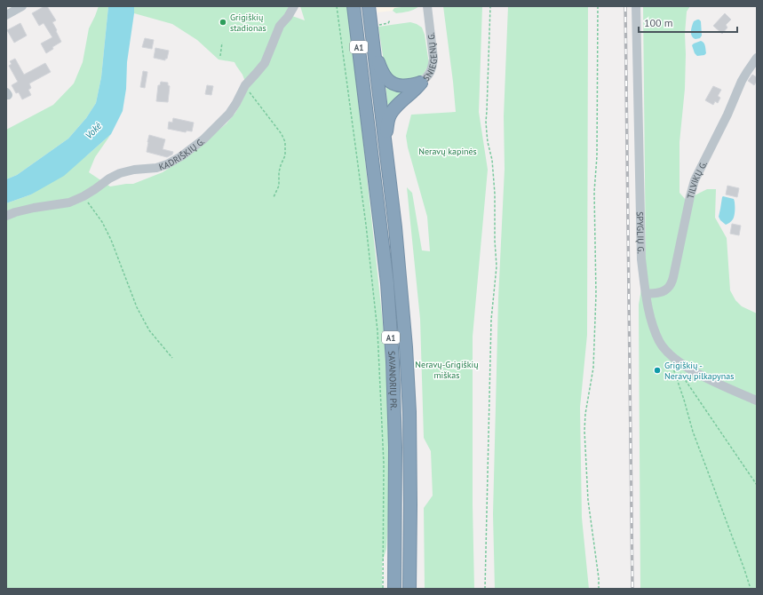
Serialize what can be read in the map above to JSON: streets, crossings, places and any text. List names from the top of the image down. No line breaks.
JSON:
{"streets":{"highway":["A1","SAVANORIŲ PR."],"street":["SNIEGENŲ G.","KADRIŠKIŲ G.","TILVIKŲ G.","SPYGLIŲ G."]},"crossings":[["TILVIKŲ G.","SPYGLIŲ G."]],"water":["Vokė"],"parks":["Neravų kapinės","Neravų-Grigiškių miškas"],"places":["Grigiškių stadionas","Grigiškių - Neravų pilkapynas"],"scale_bar":"100 m"}
